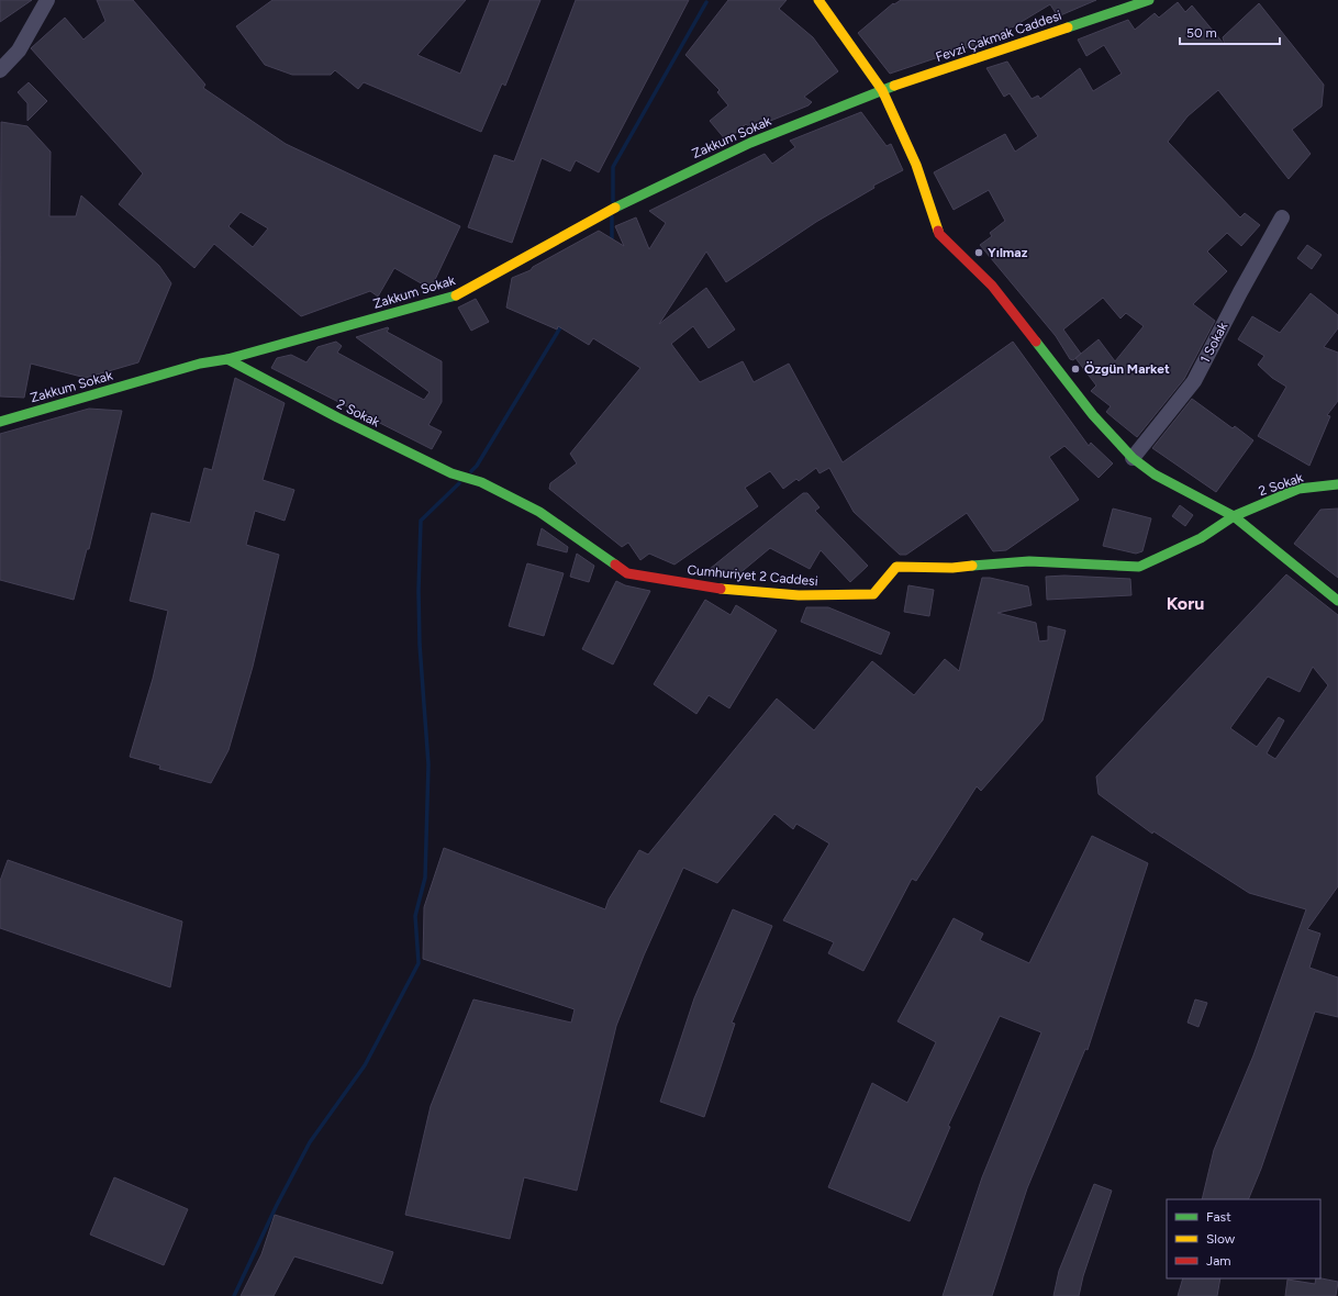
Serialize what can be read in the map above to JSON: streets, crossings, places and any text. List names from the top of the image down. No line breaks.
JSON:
{"streets":{"street":["Fevzi Çakmak Caddesi","Zakkum Sokak","1 Sokak","2 Sokak","Cumhuriyet 2 Caddesi"]},"crossings":[["Fevzi Çakmak Caddesi","Zakkum Sokak"],["Zakkum Sokak","2 Sokak"],["2 Sokak","Cumhuriyet 2 Caddesi"]],"districts":["Koru"],"places":["Yılmaz","Özgün Market"],"legend":["Fast","Slow","Jam"],"scale_bar":"50 m"}
